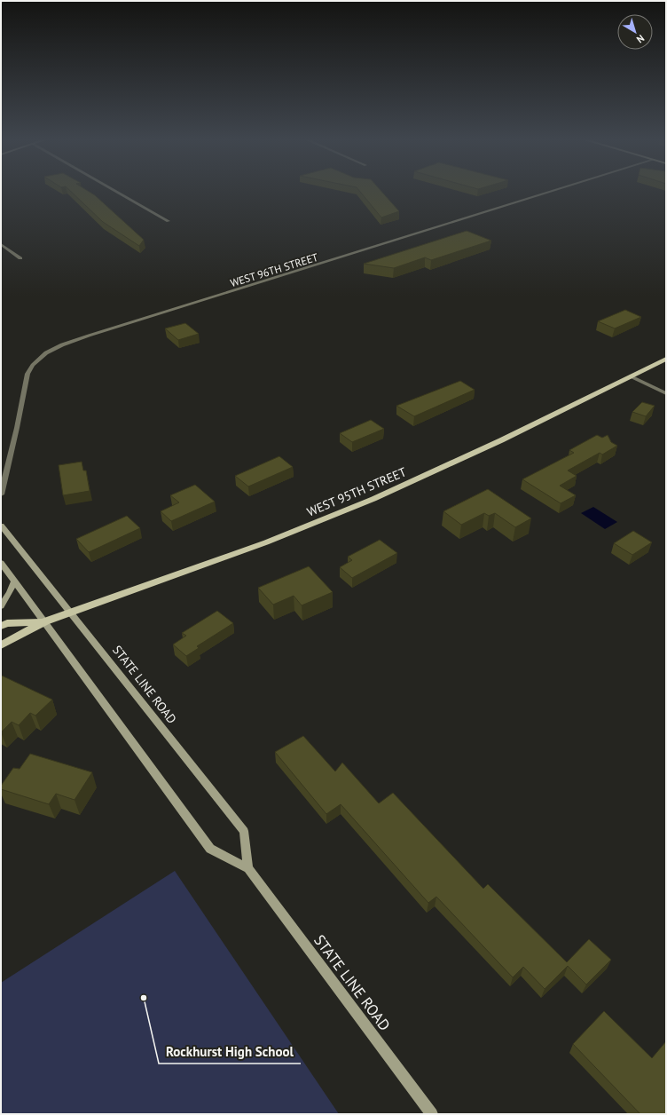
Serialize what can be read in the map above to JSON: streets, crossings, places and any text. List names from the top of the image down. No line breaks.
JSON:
{"streets":{"main road":["WEST 95TH STREET","STATE LINE ROAD"],"street":["WEST 96TH STREET"]},"crossings":[["WEST 95TH STREET","STATE LINE ROAD"]],"places":["Rockhurst High School"],"north":"bottom right"}
